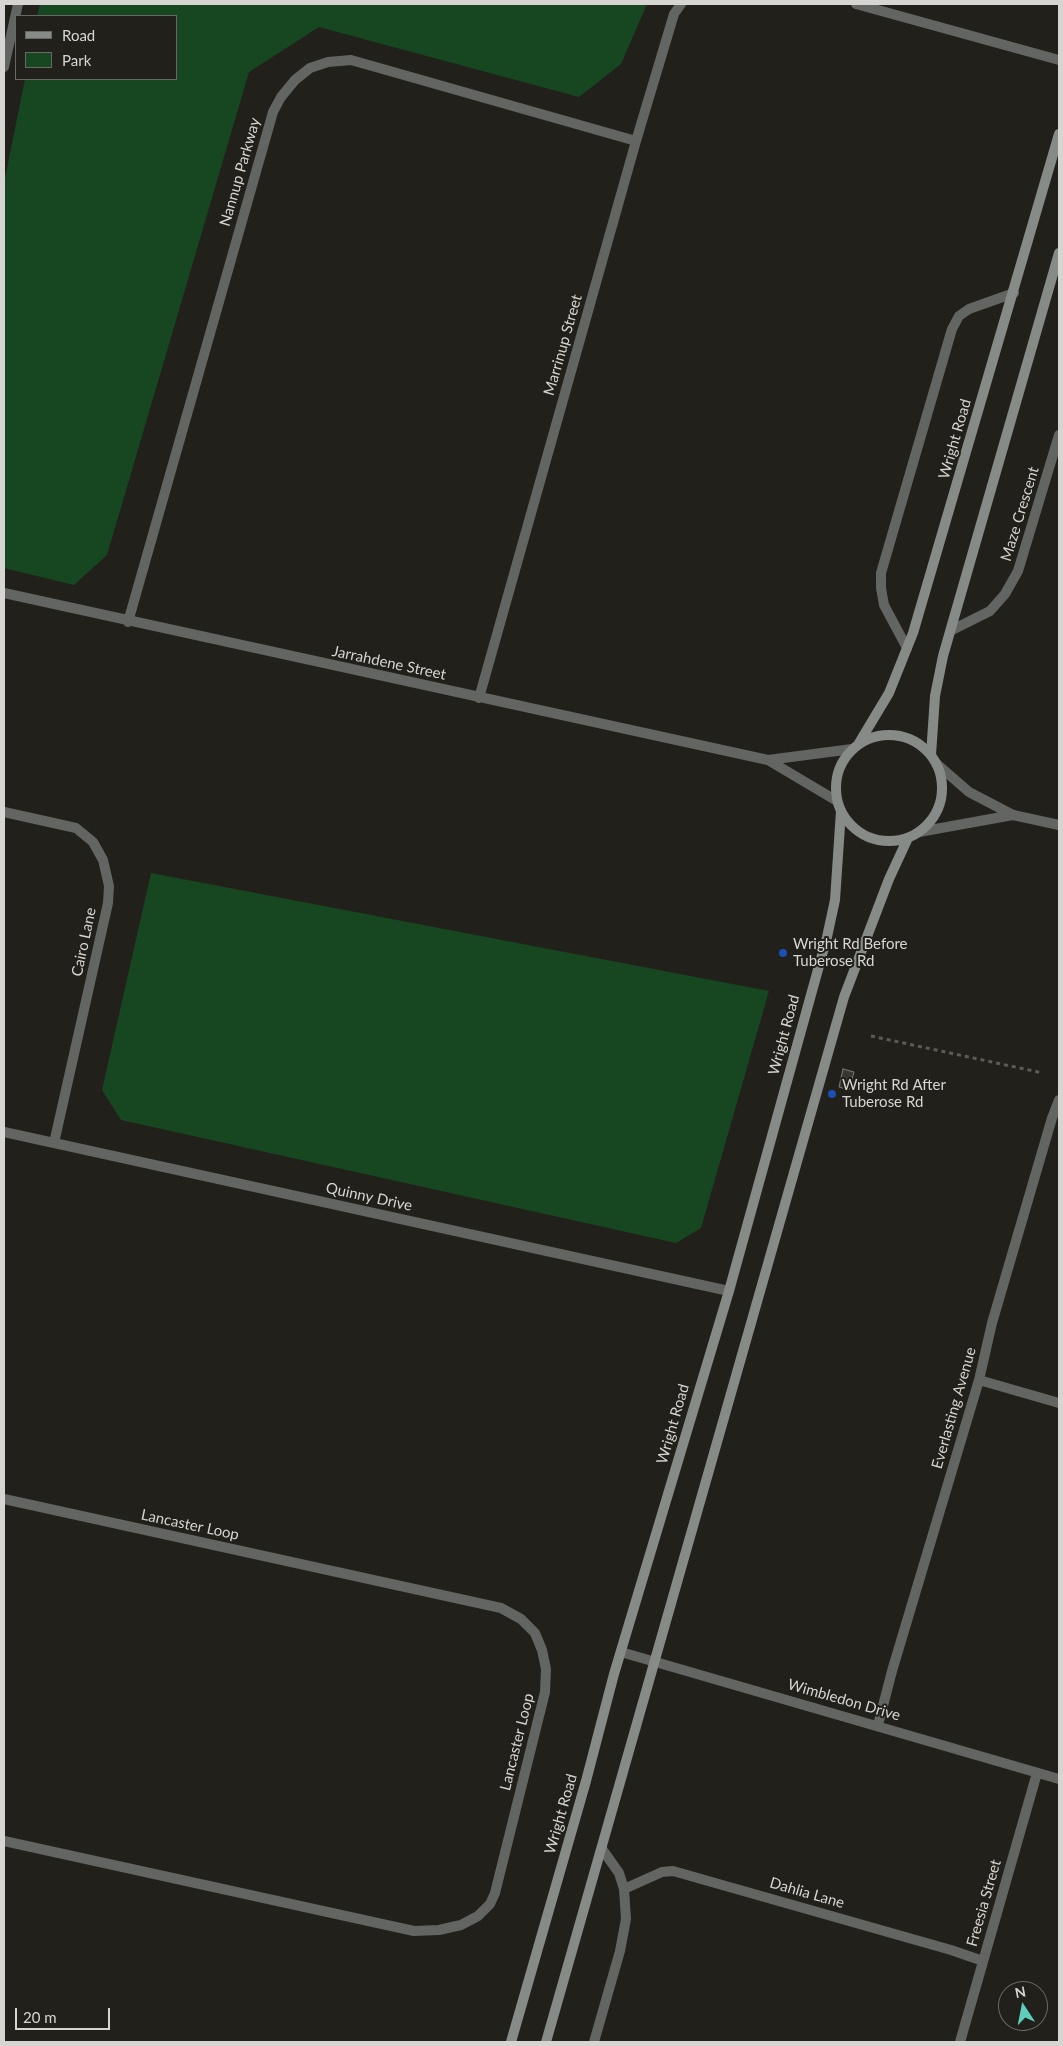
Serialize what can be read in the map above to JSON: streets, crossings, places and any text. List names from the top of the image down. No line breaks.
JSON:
{"streets":{"main road":["Wright Road"],"street":["Nannup Parkway","Marrinup Street","Maze Crescent","Jarrahdene Street","Cairo Lane","Quinny Drive","Everlasting Avenue","Lancaster Loop","Wimbledon Drive","Dahlia Lane","Freesia Street"]},"crossings":[["Nannup Parkway","Marrinup Street"],["Nannup Parkway","Jarrahdene Street"],["Marrinup Street","Jarrahdene Street"],["Wright Road","Jarrahdene Street"],["Wright Road","Quinny Drive"],["Wright Road","Wimbledon Drive"],["Cairo Lane","Quinny Drive"],["Everlasting Avenue","Wimbledon Drive"],["Wimbledon Drive","Freesia Street"],["Dahlia Lane","Freesia Street"]],"places":["Wright Rd Before Tuberose Rd","Wright Rd After Tuberose Rd"],"legend":["Road","Park"],"scale_bar":"20 m","north":"top"}
